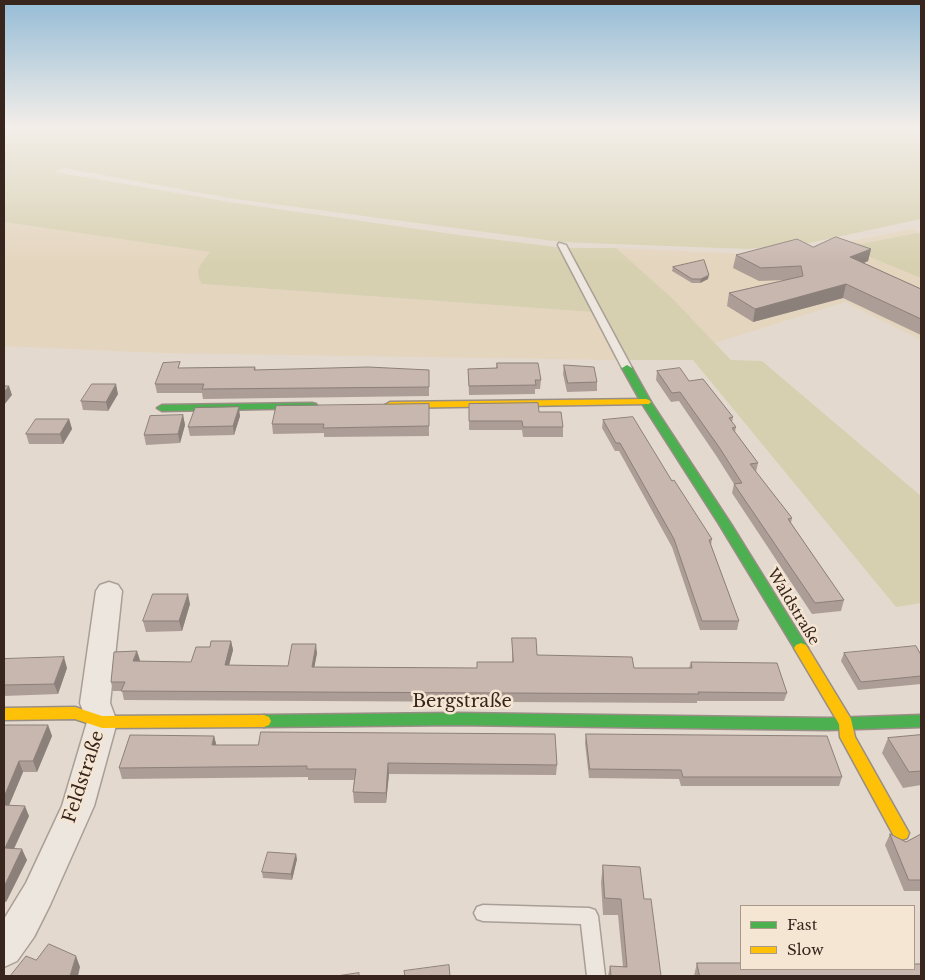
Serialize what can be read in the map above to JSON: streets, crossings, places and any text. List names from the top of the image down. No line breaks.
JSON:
{"streets":{"street":["Waldstraße","Bergstraße","Feldstraße"]},"crossings":[["Waldstraße","Bergstraße"],["Bergstraße","Feldstraße"]],"legend":["Fast","Slow"]}
